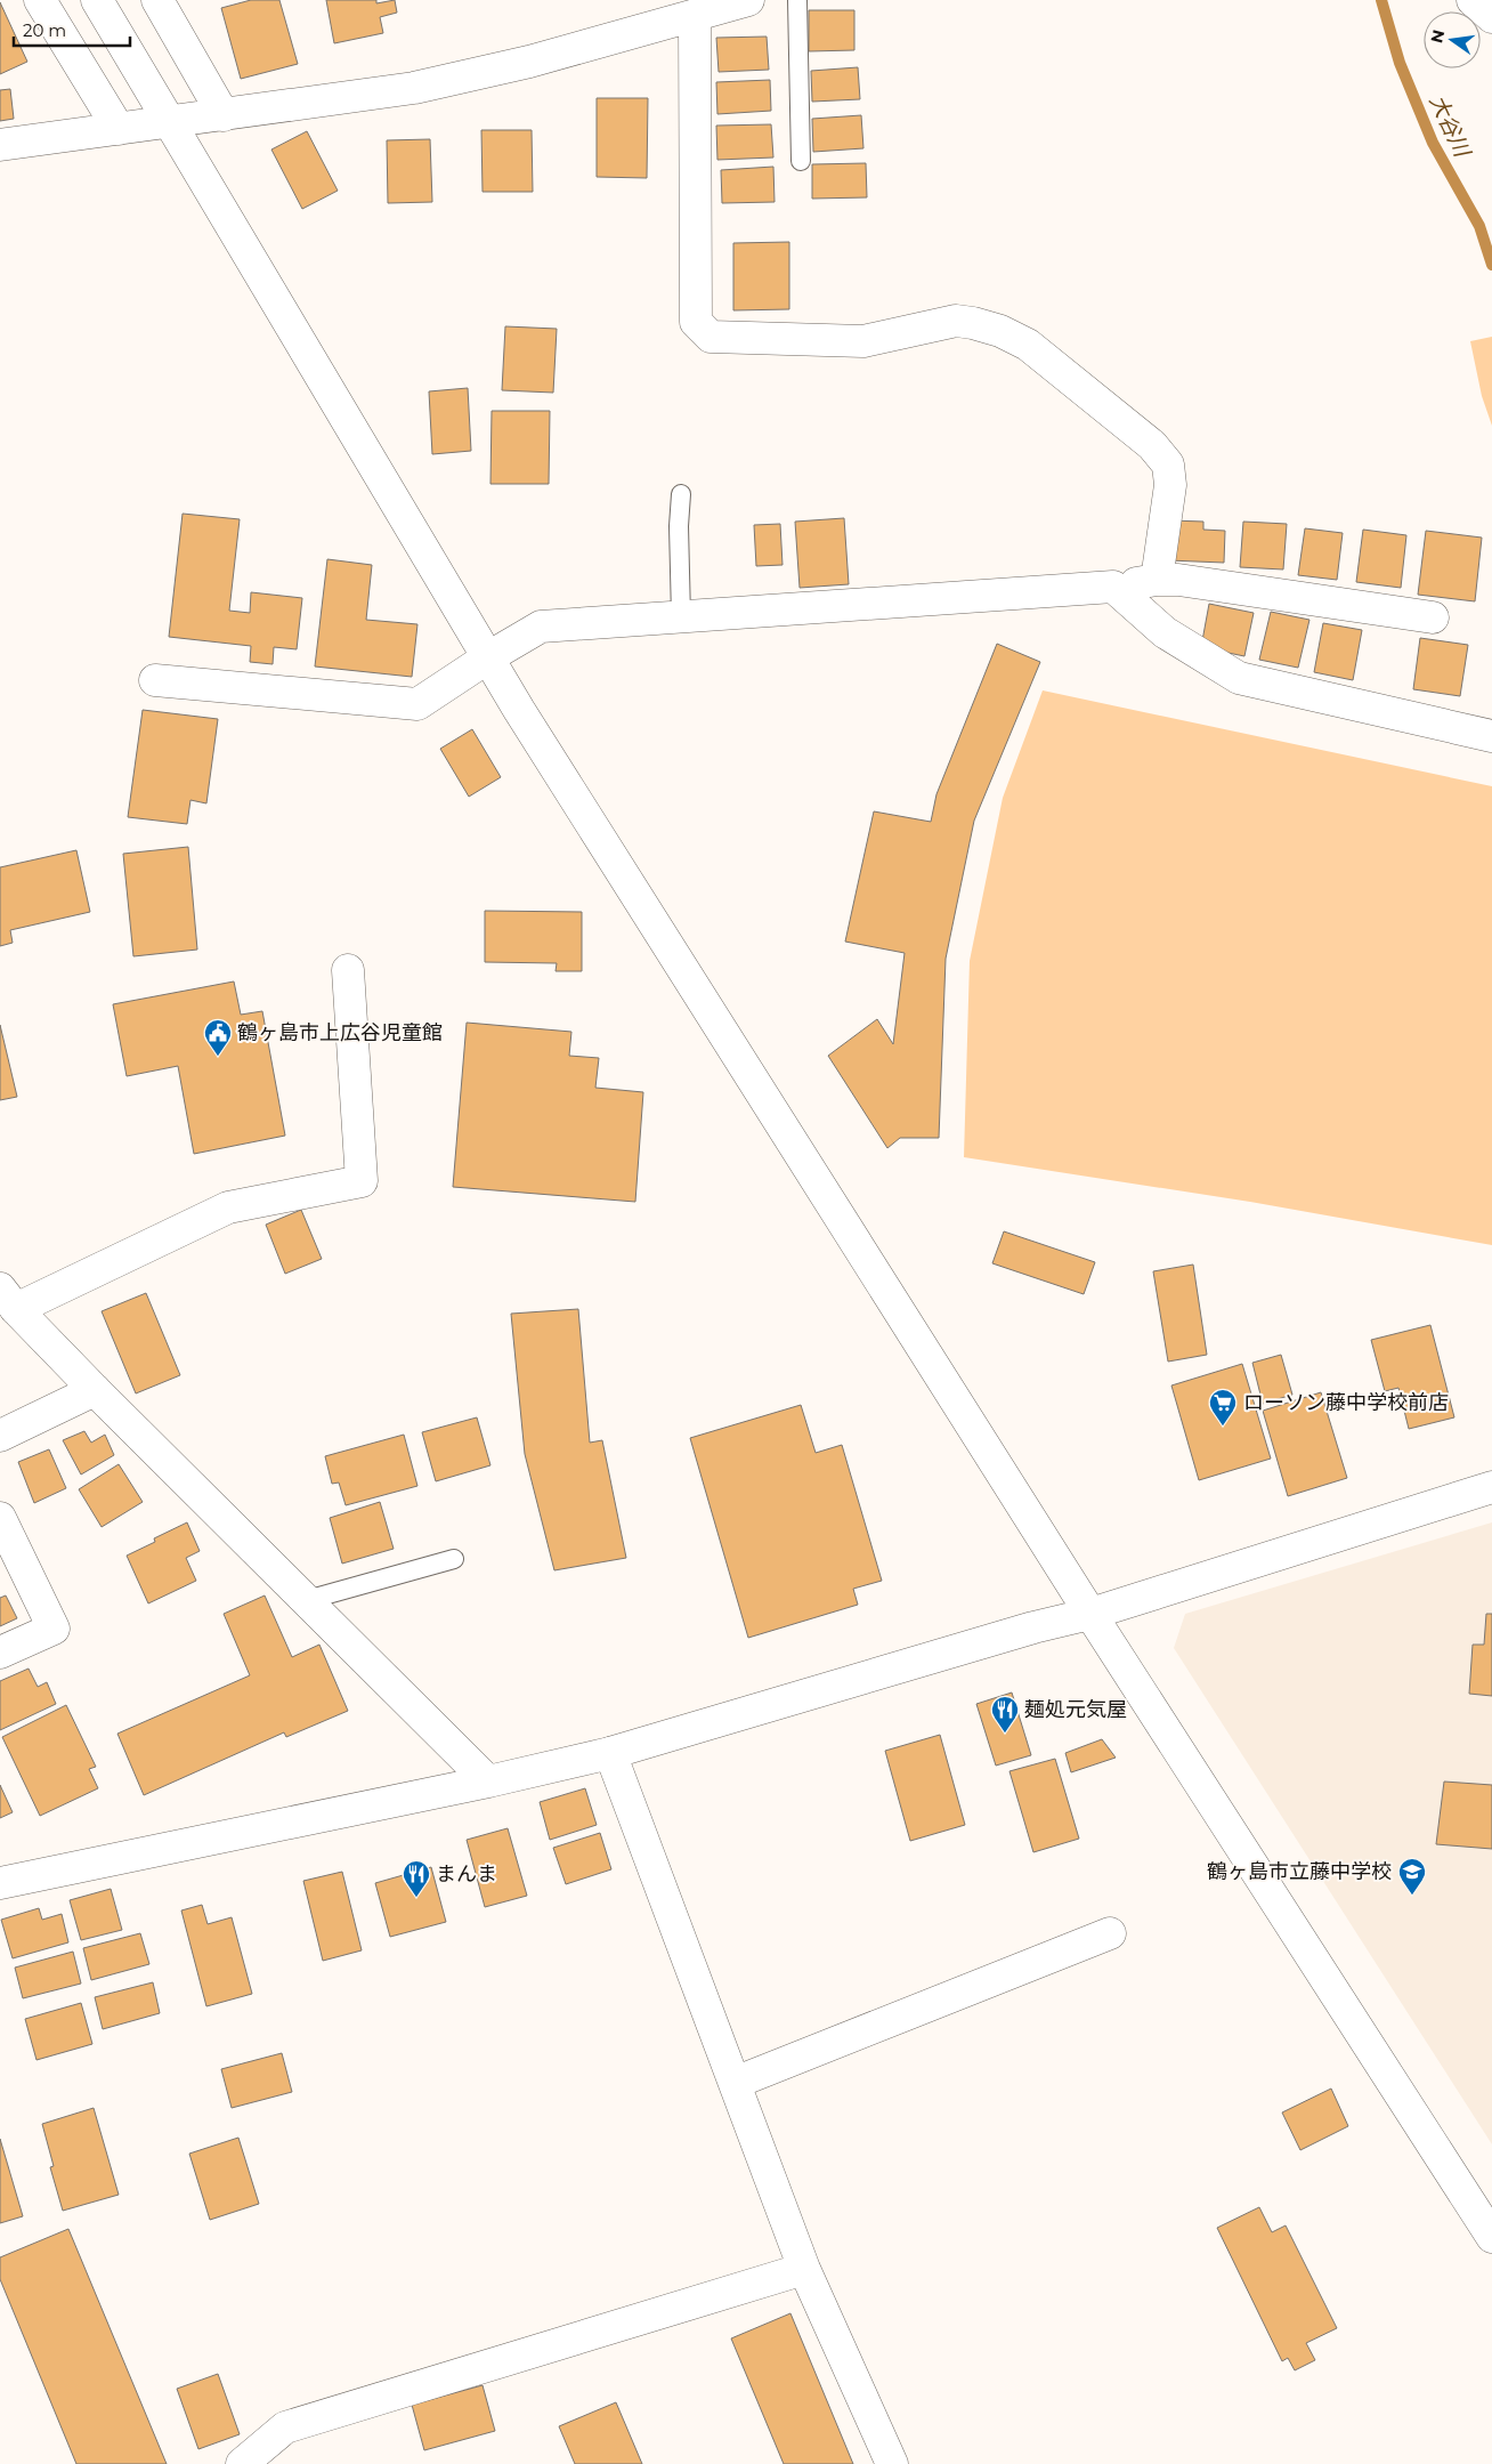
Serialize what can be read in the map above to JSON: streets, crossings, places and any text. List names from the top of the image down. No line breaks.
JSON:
{"water":["大谷川"],"places":{"public building":["鶴ヶ島市上広谷児童館"],"supermarket":["ローソン藤中学校前店"],"restaurant":["麺処元気屋","まんま"],"school or university":["鶴ヶ島市立藤中学校"]},"scale_bar":"20 m","north":"left"}
